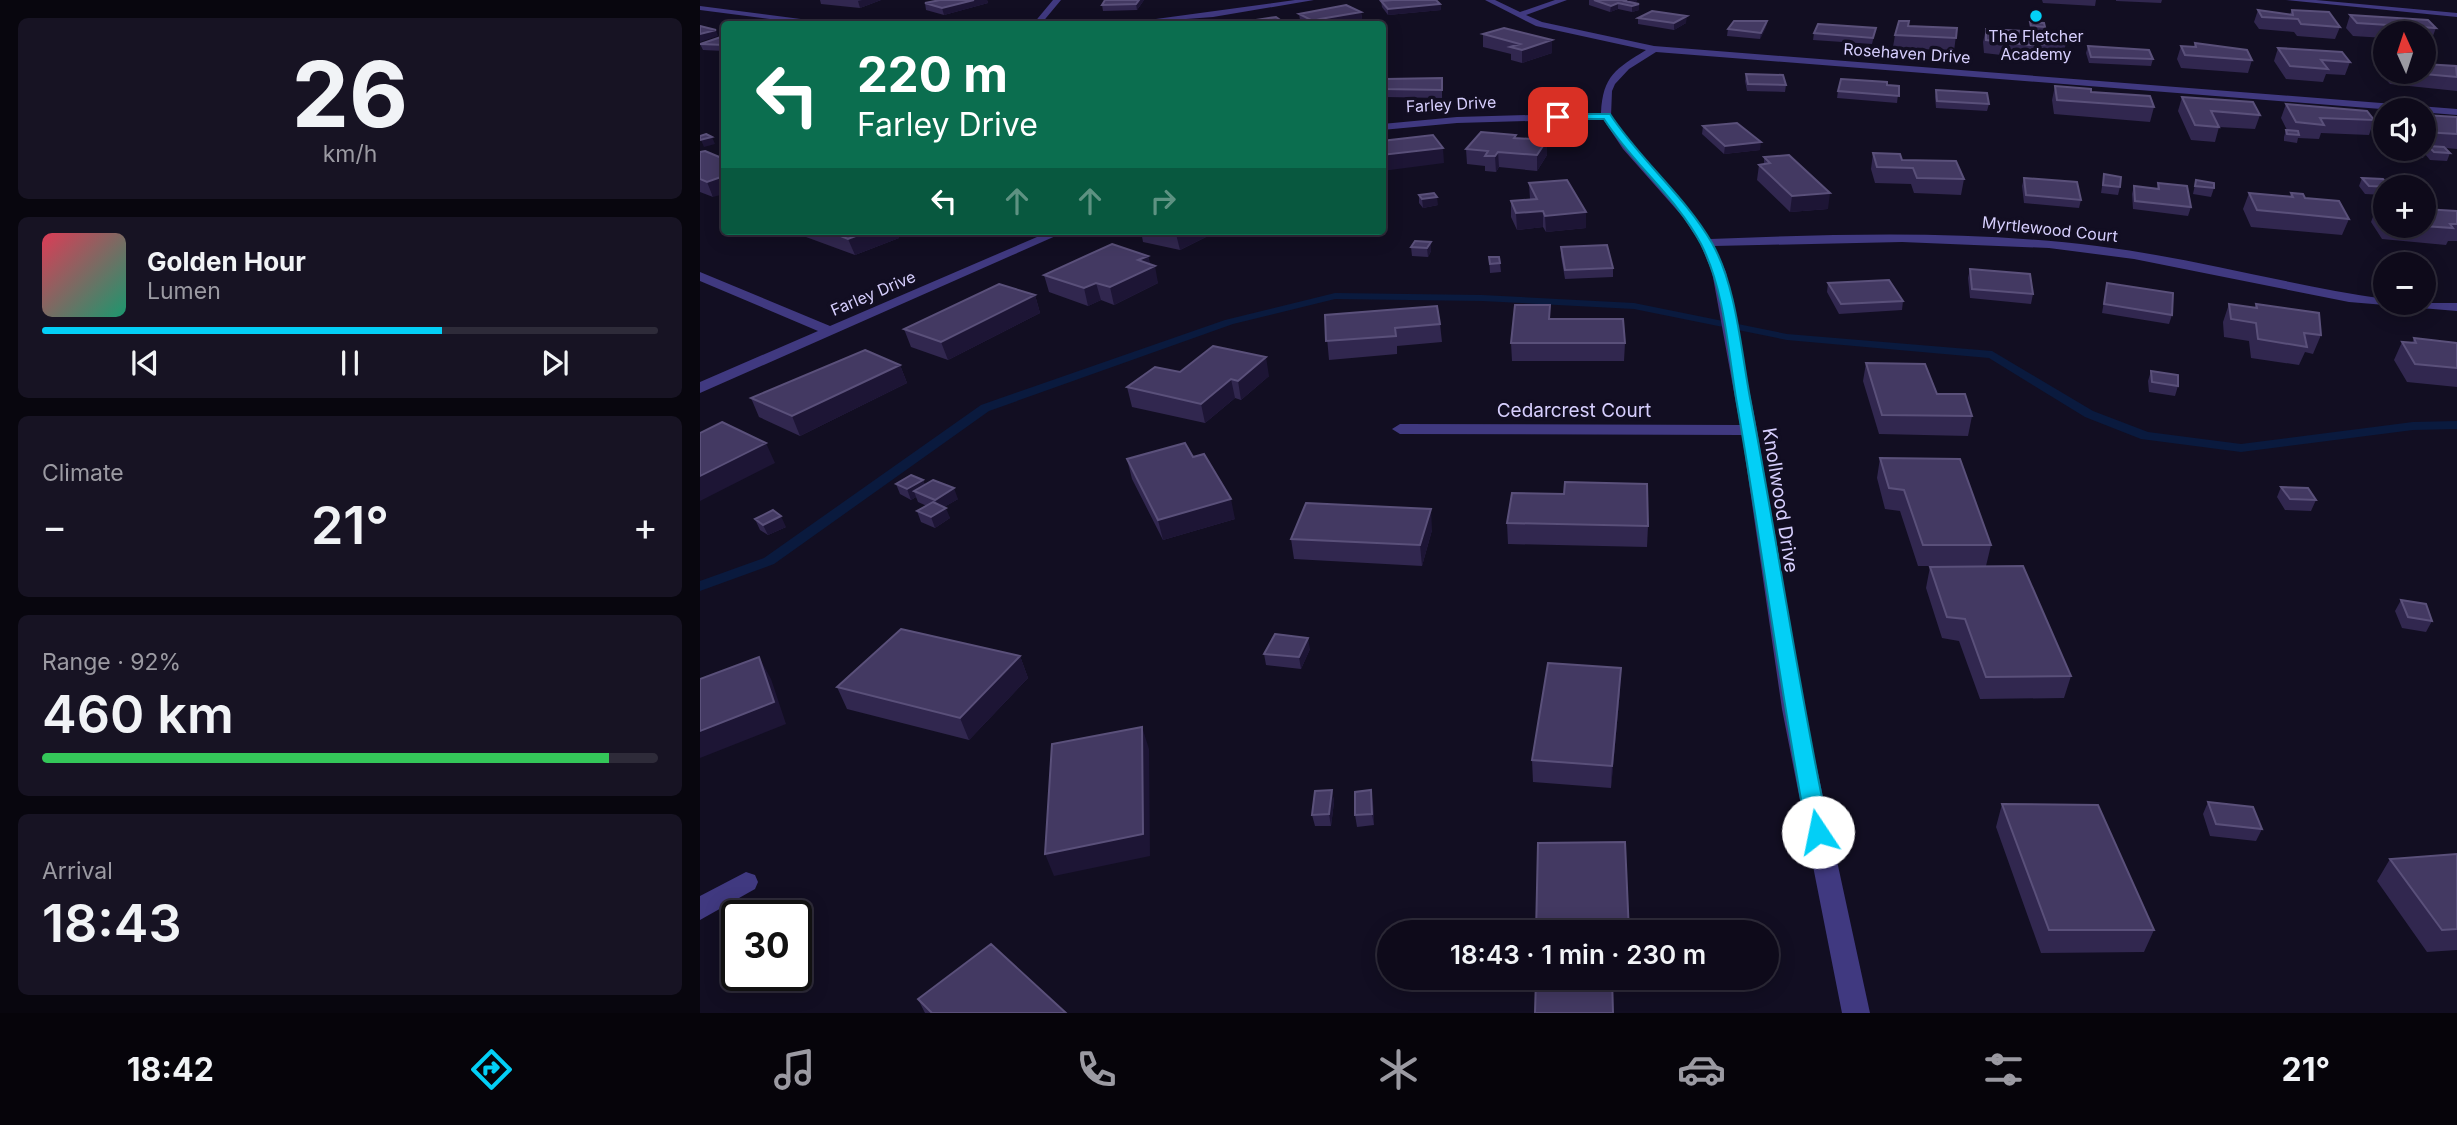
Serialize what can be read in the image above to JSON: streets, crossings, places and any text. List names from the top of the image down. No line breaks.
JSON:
{"streets":{"street":["Rosehaven Drive","Farley Drive","Myrtlewood Court","Cedarcrest Court","Knollwood Drive"]},"crossings":[["Farley Drive","Knollwood Drive"],["Myrtlewood Court","Knollwood Drive"],["Cedarcrest Court","Knollwood Drive"]],"places":["The Fletcher Academy"],"north":"top","page":{"tile":[["26","km/h"],"Climate",["Range · 92%","460 km"],["Arrival","18:43"]],"map_buttons":["+","−"],"turn":["220 m","Farley Drive"],"song":["Golden Hour","Lumen"],"heat":["−","21°","+"],"limit":"30","trip":"18:43 · 1 min · 230 m","tabs":["18:42","21°"]}}
